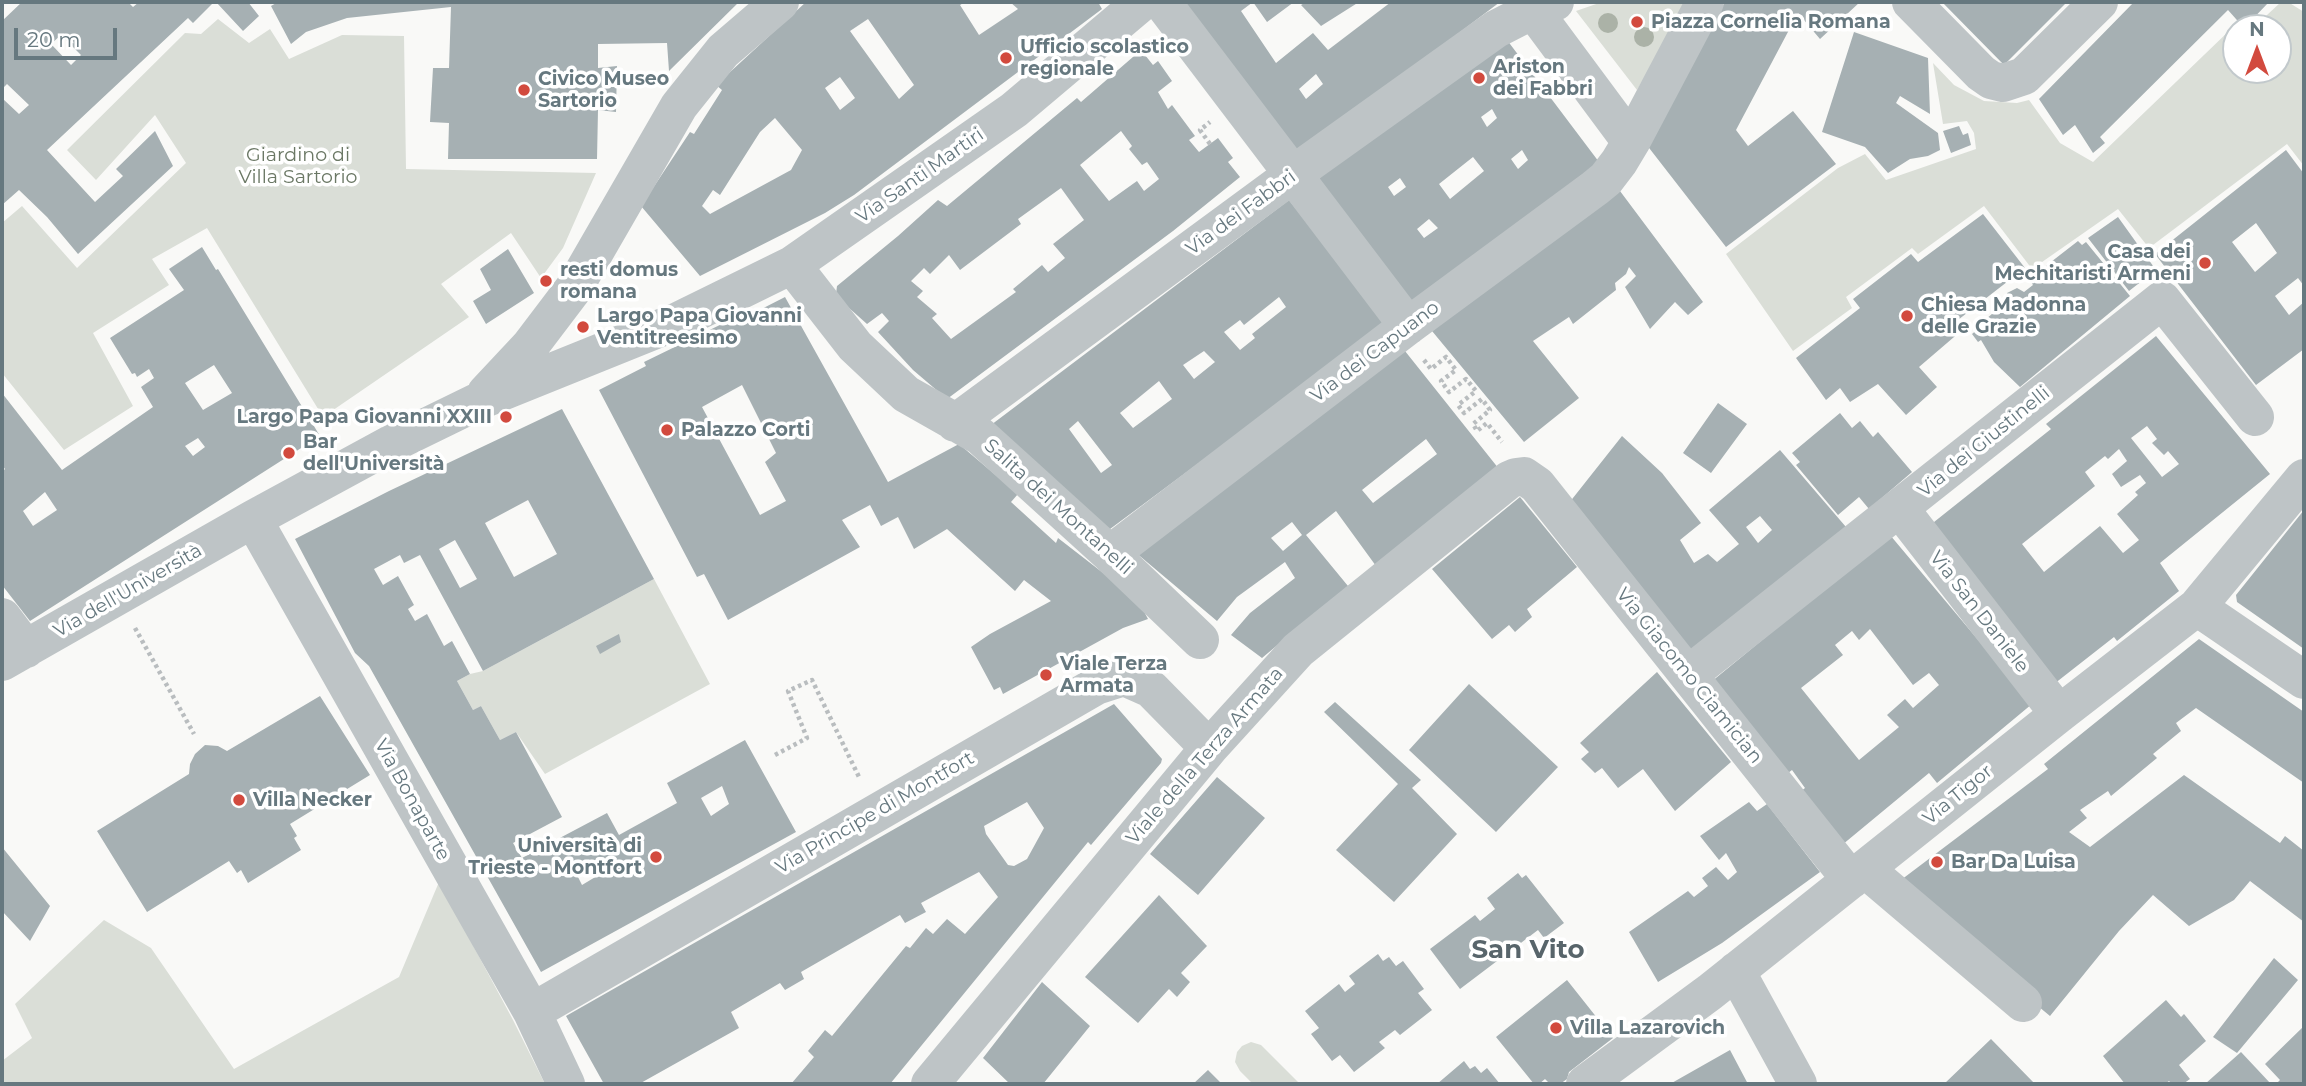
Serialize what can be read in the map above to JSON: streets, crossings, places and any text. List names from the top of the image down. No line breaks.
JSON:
{"streets":{"street":["Via Santi Martiri","Via dei Fabbri","Via dei Capuano","Via dei Giustinelli","Salita dei Montanelli","Via dell'Università","Via San Daniele","Via Giacomo Ciamician","Viale della Terza Armata","Via Tigor","Via Bonaparte","Via Principe di Montfort"]},"crossings":[["Via Santi Martiri","Salita dei Montanelli"],["Via dei Fabbri","Salita dei Montanelli"],["Via dei Capuano","Salita dei Montanelli"],["Via dei Giustinelli","Via San Daniele"],["Via dei Giustinelli","Via Giacomo Ciamician"],["Via dell'Università","Via Bonaparte"],["Via San Daniele","Via Tigor"],["Via Giacomo Ciamician","Viale della Terza Armata"],["Via Giacomo Ciamician","Via Tigor"],["Viale della Terza Armata","Via Principe di Montfort"],["Via Bonaparte","Via Principe di Montfort"]],"districts":["San Vito"],"parks":["Giardino di Villa Sartorio"],"places":["Piazza Cornelia Romana","Ufficio scolastico regionale","Ariston dei Fabbri","Civico Museo Sartorio","Casa dei Mechitaristi Armeni","resti domus romana","Chiesa Madonna delle Grazie","Largo Papa Giovanni Ventitreesimo","Largo Papa Giovanni XXIII","Palazzo Corti","Bar dell'Università","Viale Terza Armata","Villa Necker","Università di Trieste - Montfort","Bar Da Luisa","Villa Lazarovich"],"scale_bar":"20 m","north":"top"}
